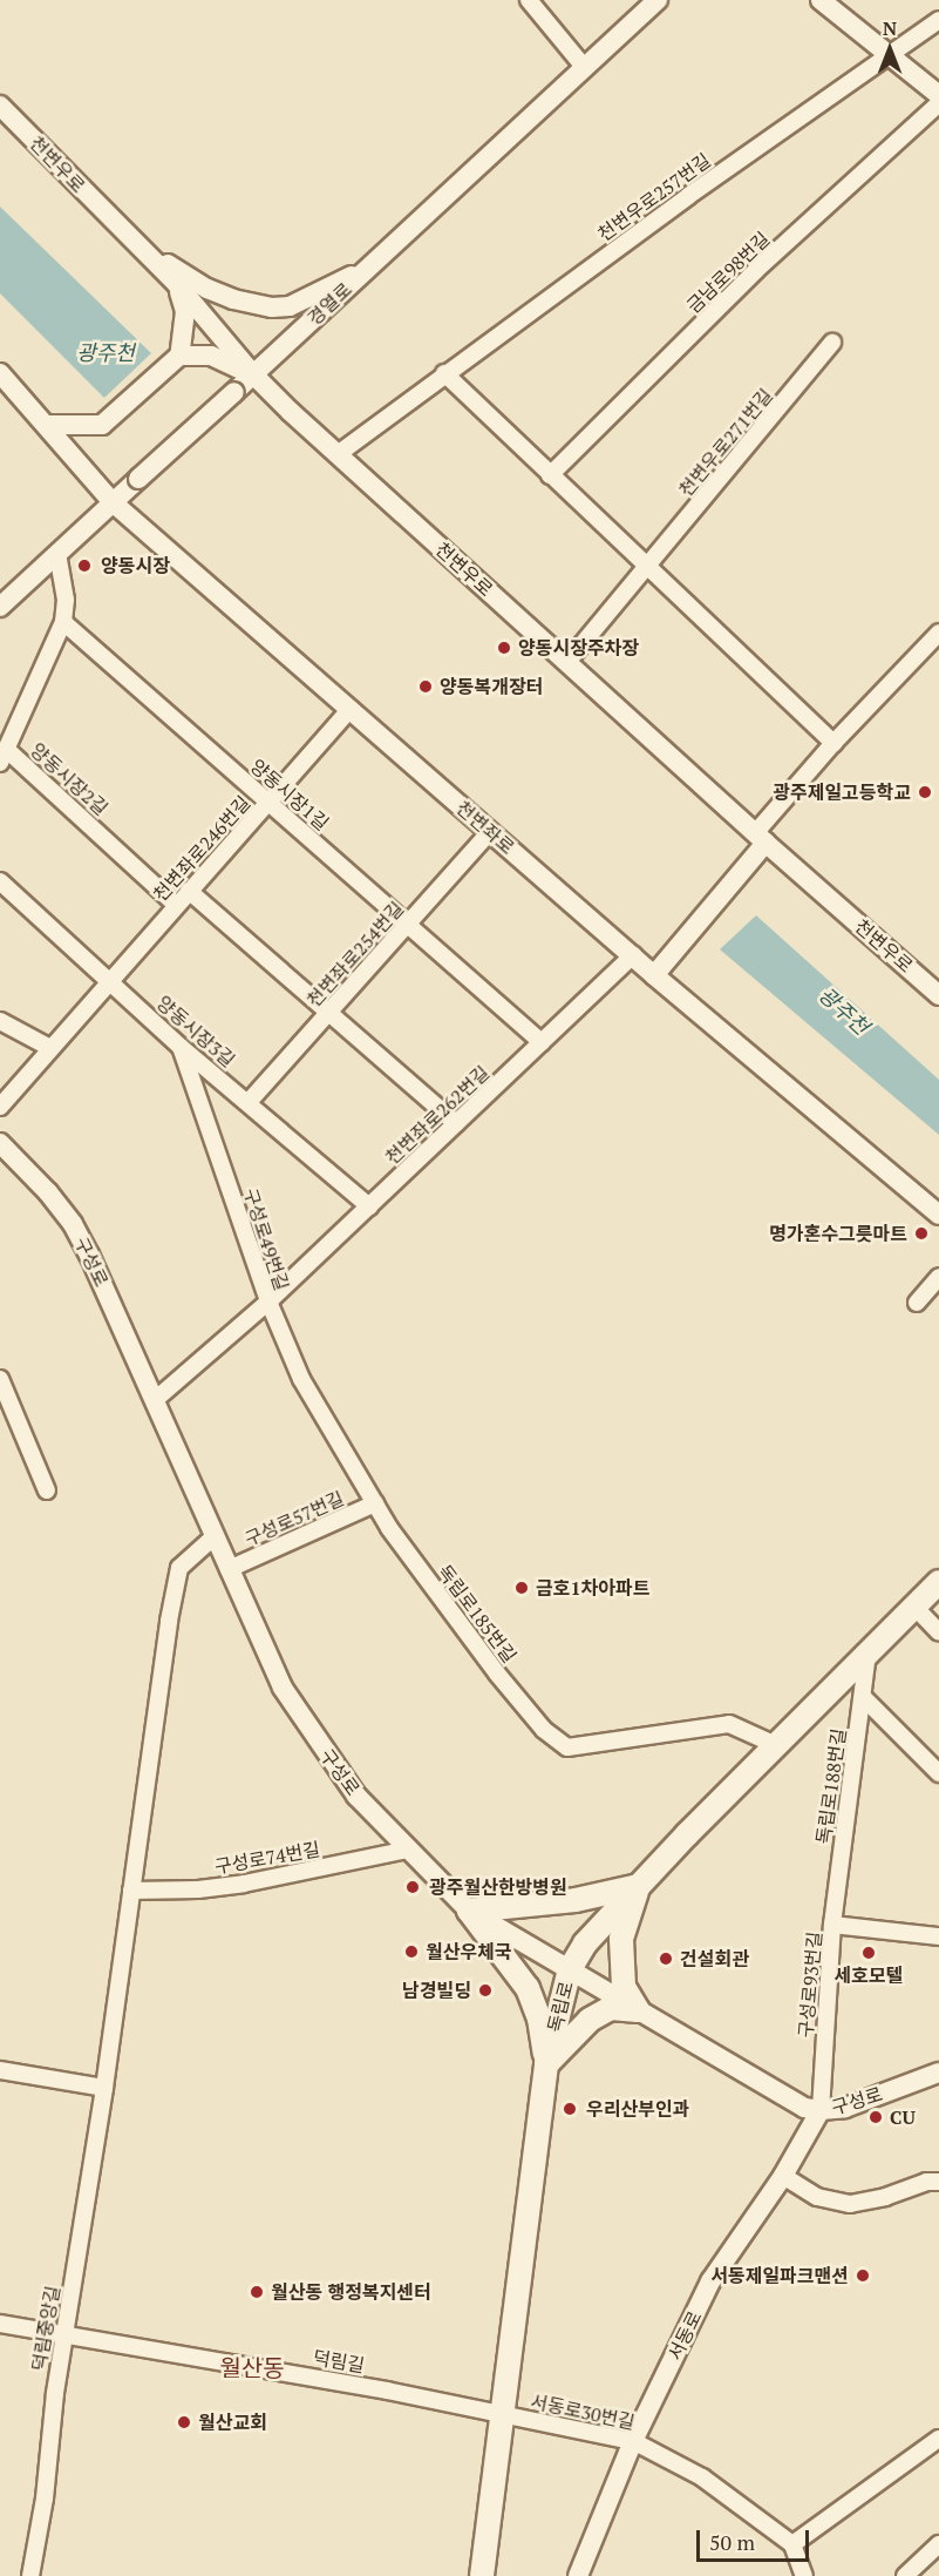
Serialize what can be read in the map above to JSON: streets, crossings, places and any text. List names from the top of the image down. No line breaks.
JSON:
{"streets":{"main road":["독립로"],"street":["천변우로","천변우로257번길","금남로98번길","경열로","천변우로271번길","양동시장2길","양동시장1길","천변좌로","천변좌로246번길","천변좌로254번길","양동시장3길","천변좌로262번길","구성로49번길","구성로","구성로57번길","독립로185번길","독립로188번길","구성로74번길","구성로93번길","덕림중앙길","서동로","덕림길","서동로30번길"]},"crossings":[["천변우로","천변우로257번길"],["천변우로","경열로"],["천변우로","천변우로271번길"],["경열로","천변좌로"],["양동시장2길","양동시장1길"],["양동시장2길","천변좌로246번길"],["양동시장1길","천변좌로246번길"],["양동시장1길","천변좌로254번길"],["양동시장1길","천변좌로262번길"],["천변좌로","천변좌로246번길"],["천변좌로","천변좌로254번길"],["천변좌로","천변좌로262번길"],["천변좌로246번길","양동시장3길"],["천변좌로254번길","양동시장3길"],["양동시장3길","천변좌로262번길"],["양동시장3길","구성로49번길"],["천변좌로262번길","구성로49번길"],["천변좌로262번길","독립로185번길"],["구성로49번길","구성로"],["구성로49번길","독립로185번길"],["구성로","구성로57번길"],["구성로","구성로74번길"],["구성로","구성로93번길"],["구성로","독립로"],["구성로","덕림중앙길"],["구성로","서동로"],["구성로57번길","독립로185번길"],["독립로185번길","독립로"],["독립로188번길","구성로93번길"],["독립로188번길","독립로"],["구성로74번길","덕림중앙길"],["구성로93번길","서동로"],["독립로","덕림길"],["독립로","서동로30번길"],["덕림중앙길","덕림길"],["서동로","서동로30번길"],["덕림길","서동로30번길"]],"districts":["월산동"],"water":["광주천"],"places":["양동시장","양동시장주차장","양동복개장터","광주제일고등학교","명가혼수그릇마트","금호1차아파트","광주월산한방병원","월산우체국","세호모텔","건설회관","남경빌딩","우리산부인과","CU","서동제일파크맨션","월산동 행정복지센터","월산교회"],"scale_bar":"50 m","north":"top"}
